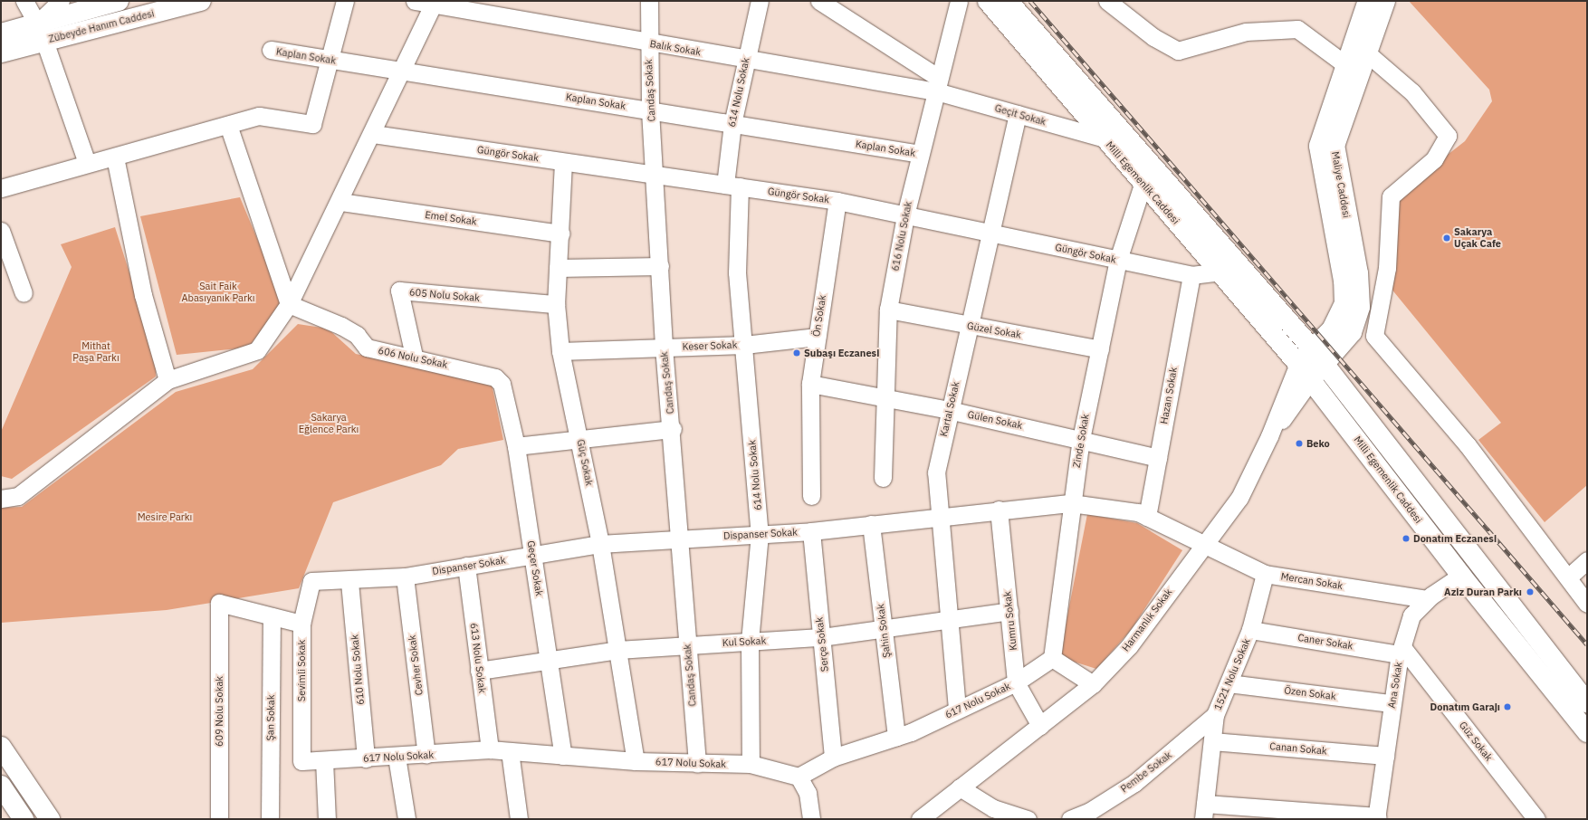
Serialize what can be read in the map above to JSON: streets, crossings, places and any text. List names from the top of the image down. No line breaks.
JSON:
{"streets":{"main road":["Zübeyde Hanım Caddesi","Milli Egemenlik Caddesi","Maliye Caddesi"],"street":["Balık Sokak","Kaplan Sokak","Candaş Sokak","614 Nolu Sokak","Geçit Sokak","Güngör Sokak","Emel Sokak","616 Nolu Sokak","605 Nolu Sokak","Ön Sokak","Güzel Sokak","Keser Sokak","606 Nolu Sokak","Hazan Sokak","Kartal Sokak","Gülen Sokak","Zinde Sokak","Güç Sokak","Dispanser Sokak","Geçer Sokak","Mercan Sokak","Harmanlık Sokak","Kumru Sokak","Şahin Sokak","Kul Sokak","Caner Sokak","Serçe Sokak","613 Nolu Sokak","Cevher Sokak","610 Nolu Sokak","Sevimli Sokak","1521 Nolu Sokak","Ana Sokak","Özen Sokak","617 Nolu Sokak","609 Nolu Sokak","Şan Sokak","Güz Sokak","Canan Sokak","Pembe Sokak"]},"crossings":[["Balık Sokak","Candaş Sokak"],["Balık Sokak","614 Nolu Sokak"],["Balık Sokak","Geçit Sokak"],["Balık Sokak","616 Nolu Sokak"],["Kaplan Sokak","Candaş Sokak"],["Kaplan Sokak","614 Nolu Sokak"],["Kaplan Sokak","616 Nolu Sokak"],["Candaş Sokak","Güngör Sokak"],["Candaş Sokak","Keser Sokak"],["Candaş Sokak","Dispanser Sokak"],["Candaş Sokak","Kul Sokak"],["Candaş Sokak","617 Nolu Sokak"],["614 Nolu Sokak","Güngör Sokak"],["614 Nolu Sokak","Keser Sokak"],["614 Nolu Sokak","Dispanser Sokak"],["614 Nolu Sokak","Kul Sokak"],["614 Nolu Sokak","617 Nolu Sokak"],["Geçit Sokak","Milli Egemenlik Caddesi"],["Geçit Sokak","616 Nolu Sokak"],["Geçit Sokak","Kartal Sokak"],["Güngör Sokak","Milli Egemenlik Caddesi"],["Güngör Sokak","616 Nolu Sokak"],["Güngör Sokak","Ön Sokak"],["Güngör Sokak","Hazan Sokak"],["Güngör Sokak","Kartal Sokak"],["Güngör Sokak","Zinde Sokak"],["Güngör Sokak","Güç Sokak"],["Milli Egemenlik Caddesi","Maliye Caddesi"],["Milli Egemenlik Caddesi","Zinde Sokak"],["Milli Egemenlik Caddesi","Harmanlık Sokak"],["Milli Egemenlik Caddesi","Ana Sokak"],["Maliye Caddesi","Harmanlık Sokak"],["Emel Sokak","Güç Sokak"],["616 Nolu Sokak","Güzel Sokak"],["616 Nolu Sokak","Gülen Sokak"],["605 Nolu Sokak","606 Nolu Sokak"],["605 Nolu Sokak","Güç Sokak"],["Ön Sokak","Keser Sokak"],["Ön Sokak","Gülen Sokak"],["Güzel Sokak","Kartal Sokak"],["Güzel Sokak","Zinde Sokak"],["Keser Sokak","Güç Sokak"],["606 Nolu Sokak","Geçer Sokak"],["Hazan Sokak","Gülen Sokak"],["Hazan Sokak","Dispanser Sokak"],["Kartal Sokak","Gülen Sokak"],["Kartal Sokak","Dispanser Sokak"],["Kartal Sokak","Kul Sokak"],["Kartal Sokak","617 Nolu Sokak"],["Gülen Sokak","Zinde Sokak"],["Zinde Sokak","Dispanser Sokak"],["Zinde Sokak","617 Nolu Sokak"],["Güç Sokak","Dispanser Sokak"],["Güç Sokak","Kul Sokak"],["Güç Sokak","617 Nolu Sokak"],["Dispanser Sokak","Geçer Sokak"],["Dispanser Sokak","Mercan Sokak"],["Dispanser Sokak","Harmanlık Sokak"],["Dispanser Sokak","Kumru Sokak"],["Dispanser Sokak","Şahin Sokak"],["Dispanser Sokak","Serçe Sokak"],["Dispanser Sokak","613 Nolu Sokak"],["Dispanser Sokak","Cevher Sokak"],["Dispanser Sokak","610 Nolu Sokak"],["Dispanser Sokak","Sevimli Sokak"],["Geçer Sokak","Kul Sokak"],["Geçer Sokak","617 Nolu Sokak"],["Mercan Sokak","Harmanlık Sokak"],["Mercan Sokak","1521 Nolu Sokak"],["Mercan Sokak","Ana Sokak"],["Harmanlık Sokak","Kumru Sokak"],["Kumru Sokak","Kul Sokak"],["Kumru Sokak","617 Nolu Sokak"],["Şahin Sokak","Kul Sokak"],["Şahin Sokak","617 Nolu Sokak"],["Kul Sokak","Serçe Sokak"],["Kul Sokak","613 Nolu Sokak"],["Caner Sokak","1521 Nolu Sokak"],["Caner Sokak","Ana Sokak"],["Caner Sokak","Güz Sokak"],["Serçe Sokak","617 Nolu Sokak"],["613 Nolu Sokak","617 Nolu Sokak"],["Cevher Sokak","617 Nolu Sokak"],["610 Nolu Sokak","617 Nolu Sokak"],["Sevimli Sokak","617 Nolu Sokak"],["1521 Nolu Sokak","Özen Sokak"],["1521 Nolu Sokak","Canan Sokak"],["1521 Nolu Sokak","Pembe Sokak"],["Ana Sokak","Özen Sokak"],["Ana Sokak","Güz Sokak"],["Ana Sokak","Canan Sokak"],["609 Nolu Sokak","Şan Sokak"]],"parks":["Sait Faik Abasıyanık Parkı","Mithat Paşa Parkı","Sakarya Eğlence Parkı","Mesire Parkı"],"places":["Sakarya Uçak Cafe","Subaşı Eczanesi","Beko","Donatım Eczanesi","Aziz Duran Parkı","Donatım Garajı"]}
